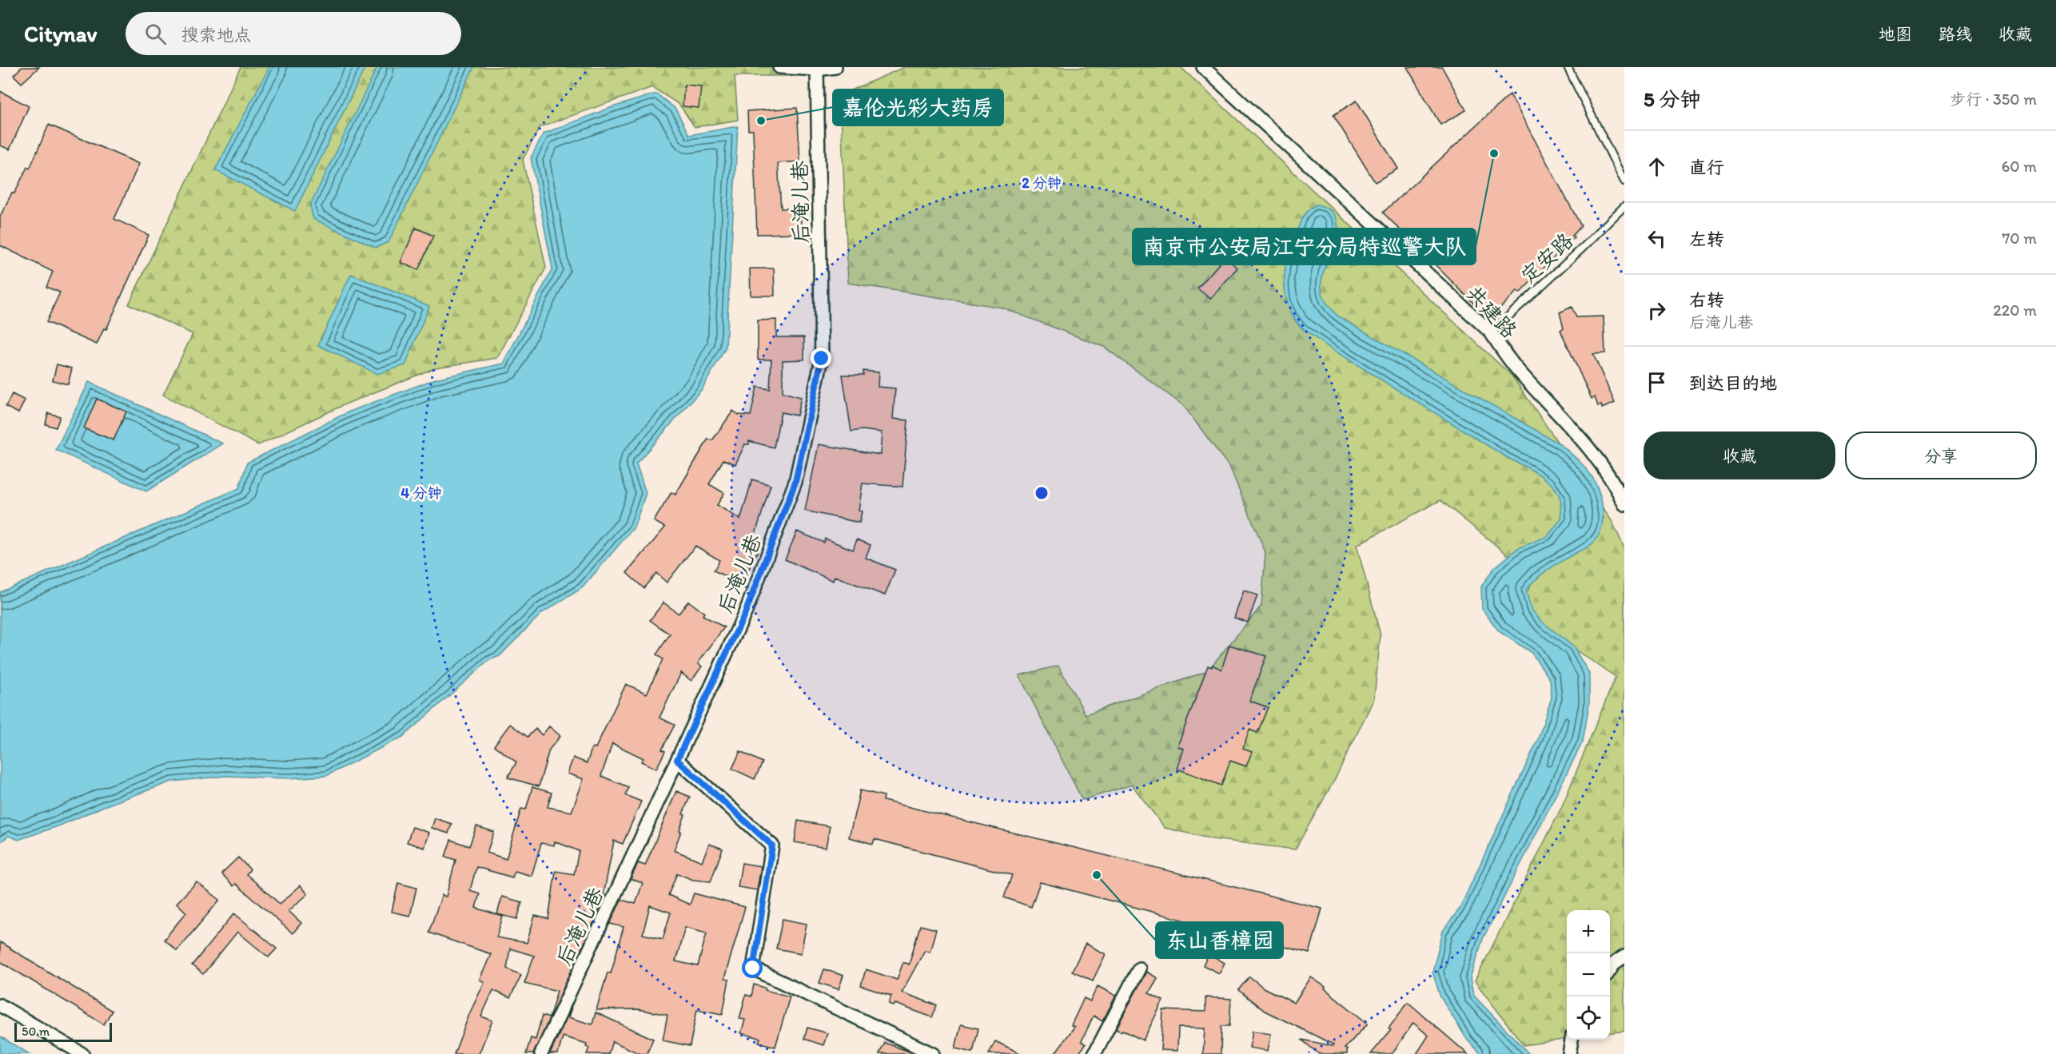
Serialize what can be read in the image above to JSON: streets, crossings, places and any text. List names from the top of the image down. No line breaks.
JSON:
{"streets":{"street":["后淹儿巷","共建路"],"lane":["定安路"]},"crossings":[["定安路","共建路"]],"places":["嘉伦光彩大药房","南京市公安局江宁分局特巡警大队","东山香樟园"],"scale_bar":"50 m","page":{"header":"Citynav","search":"搜索地点","nav":["地图","路线","收藏"],"heading":["5 分钟","步行 · 350 m"],"list":[["直行","60 m"],["左转","70 m"],["右转","后淹儿巷","220 m"],"到达目的地"],"buttons":["收藏","分享"],"map_buttons":["+","−"],"scale":"50 m"},"rings":["2 分钟","4 分钟"]}
